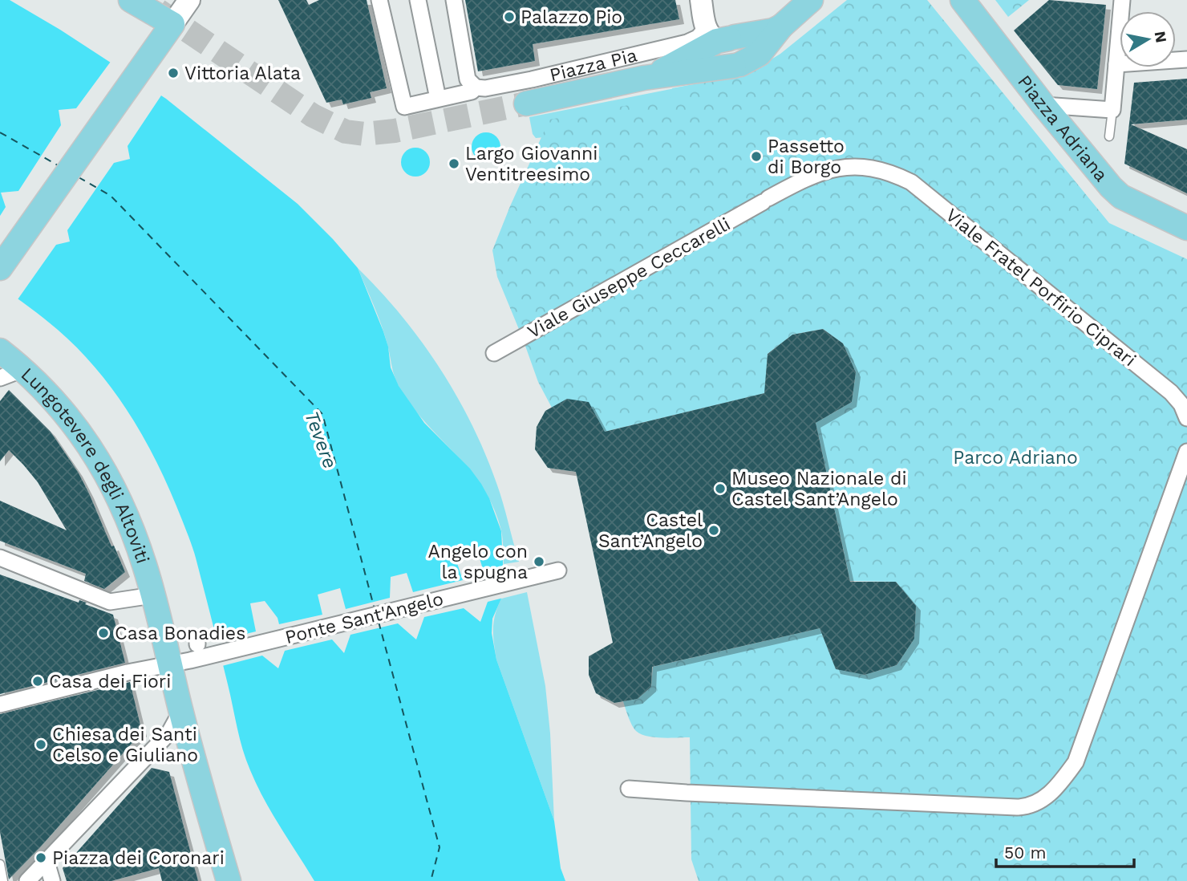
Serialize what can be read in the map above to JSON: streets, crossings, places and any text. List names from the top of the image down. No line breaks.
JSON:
{"streets":{"main road":["Piazza Pia","Piazza Adriana","Lungotevere degli Altoviti"],"street":["Viale Giuseppe Ceccarelli","Viale Fratel Porfirio Ciprari","Ponte Sant'Angelo"]},"crossings":[["Viale Giuseppe Ceccarelli","Viale Fratel Porfirio Ciprari"],["Lungotevere degli Altoviti","Ponte Sant'Angelo"]],"water":["Tevere"],"parks":["Parco Adriano"],"places":["Palazzo Pio","Vittoria Alata","Passetto di Borgo","Largo Giovanni Ventitreesimo","Museo Nazionale di Castel Sant’Angelo","Castel Sant’Angelo","Angelo con la spugna","Casa Bonadies","Casa dei Fiori","Chiesa dei Santi Celso e Giuliano","Piazza dei Coronari"],"scale_bar":"50 m","north":"right"}
